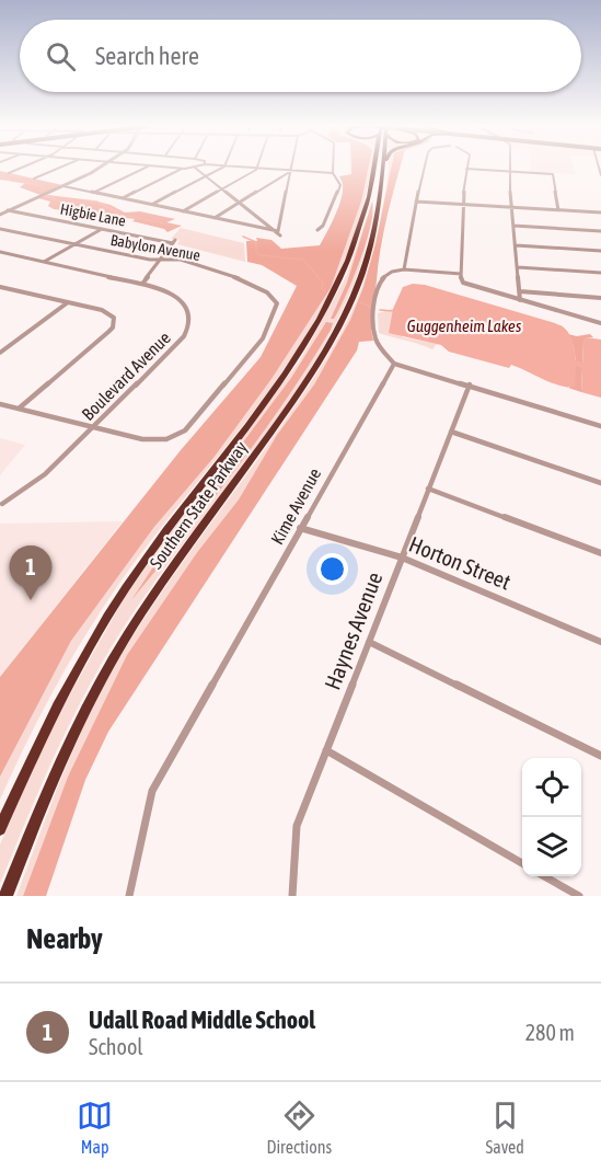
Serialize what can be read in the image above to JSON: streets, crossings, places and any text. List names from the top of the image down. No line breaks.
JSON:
{"streets":{"highway":["Southern State Parkway"],"street":["Higbie Lane","Babylon Avenue","Boulevard Avenue","Kime Avenue","Horton Street","Haynes Avenue"]},"crossings":[["Higbie Lane","Babylon Avenue"],["Babylon Avenue","Boulevard Avenue"],["Kime Avenue","Horton Street"],["Horton Street","Haynes Avenue"]],"water":["Guggenheim Lakes"],"page":{"search":"Search here","pins":"1","heading":"Nearby","list":[{"mark":"1","name":"Udall Road Middle School","note":"School","value":"280 m"}],"nav":["Map","Directions","Saved"]}}
